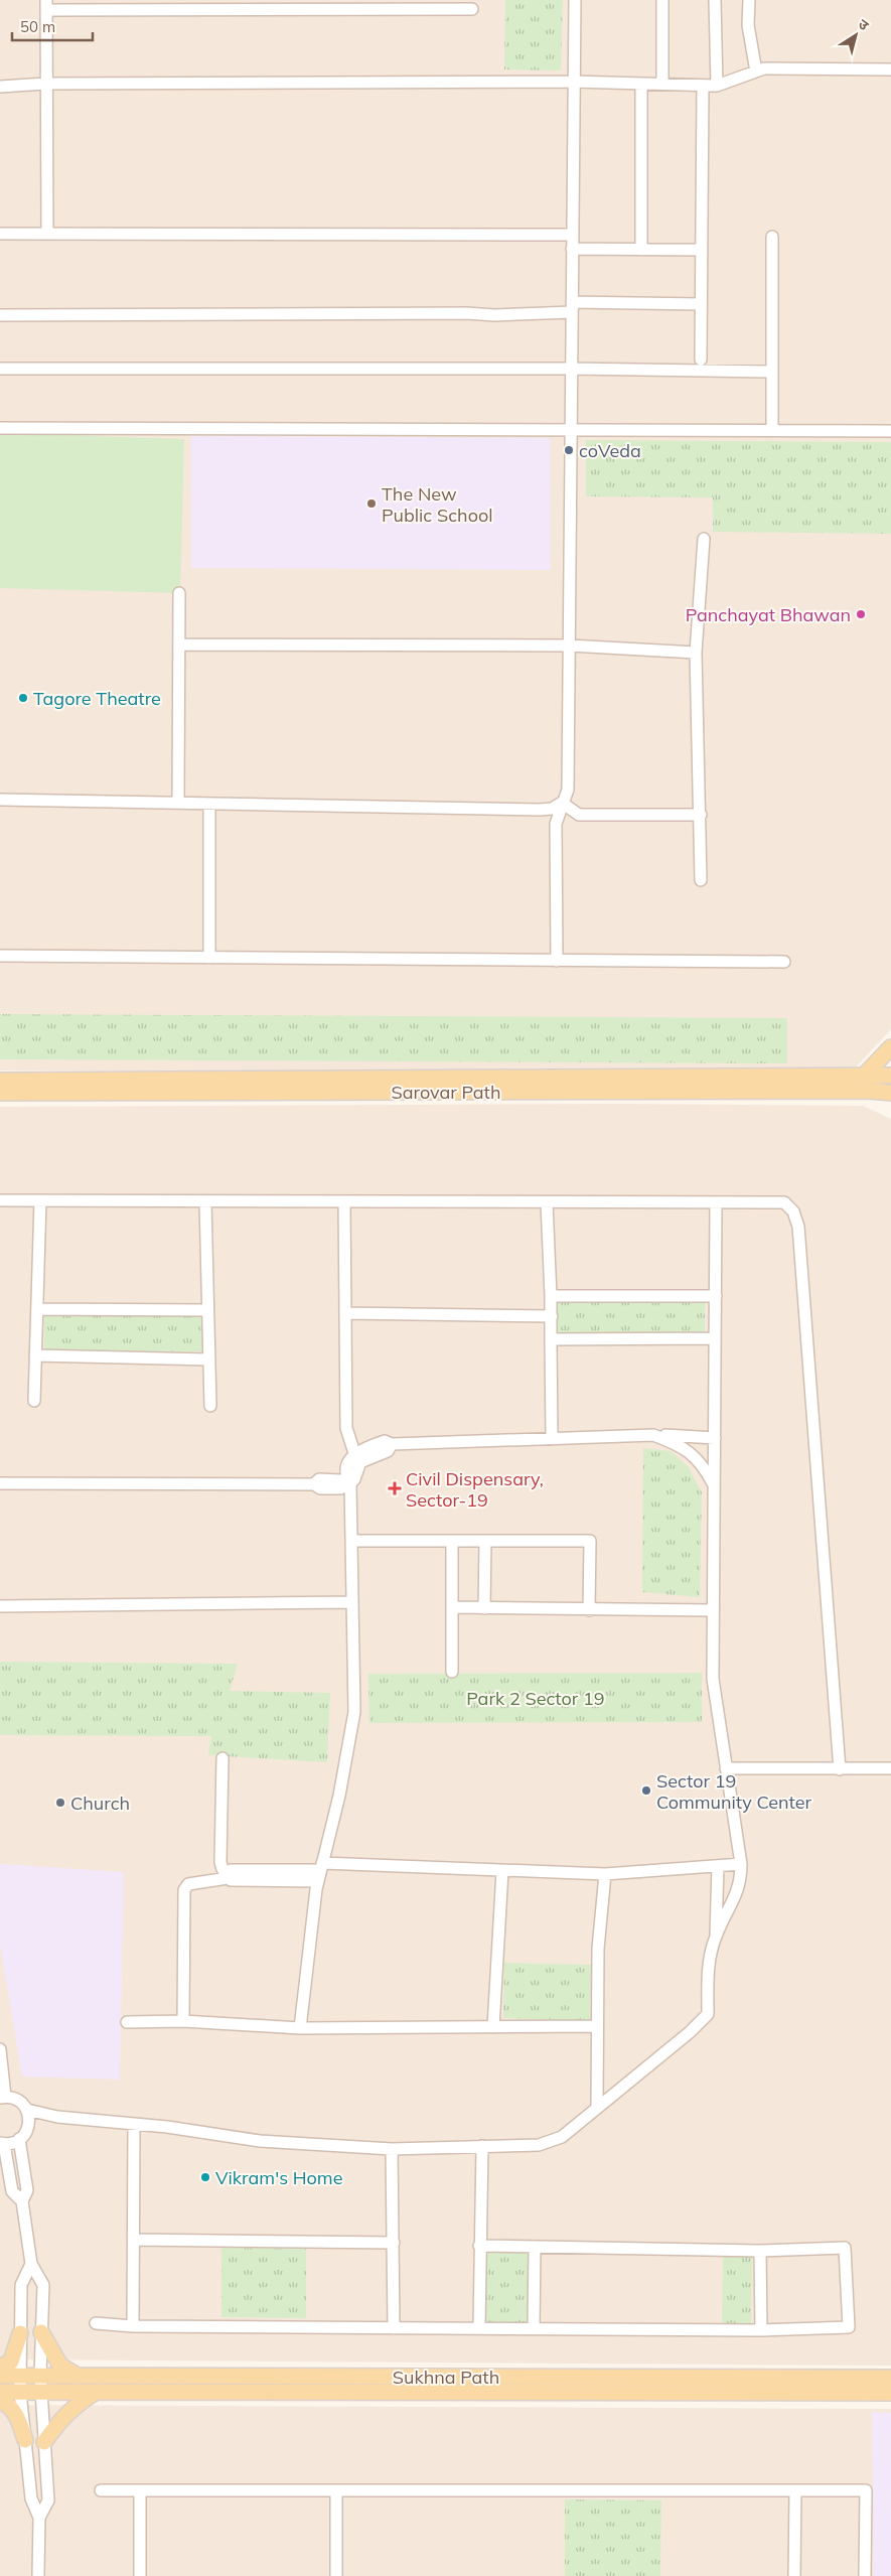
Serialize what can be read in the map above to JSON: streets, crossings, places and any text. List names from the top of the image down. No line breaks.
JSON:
{"streets":{"main road":["Sarovar Path","Sukhna Path"]},"parks":["Park 2 Sector 19"],"places":{"other":["coVeda","The New Public School","Panchayat Bhawan","Tagore Theatre","Sector 19 Community Center","Church","Vikram's Home"],"health":["Civil Dispensary, Sector-19"]},"scale_bar":"50 m","north":"top right"}
